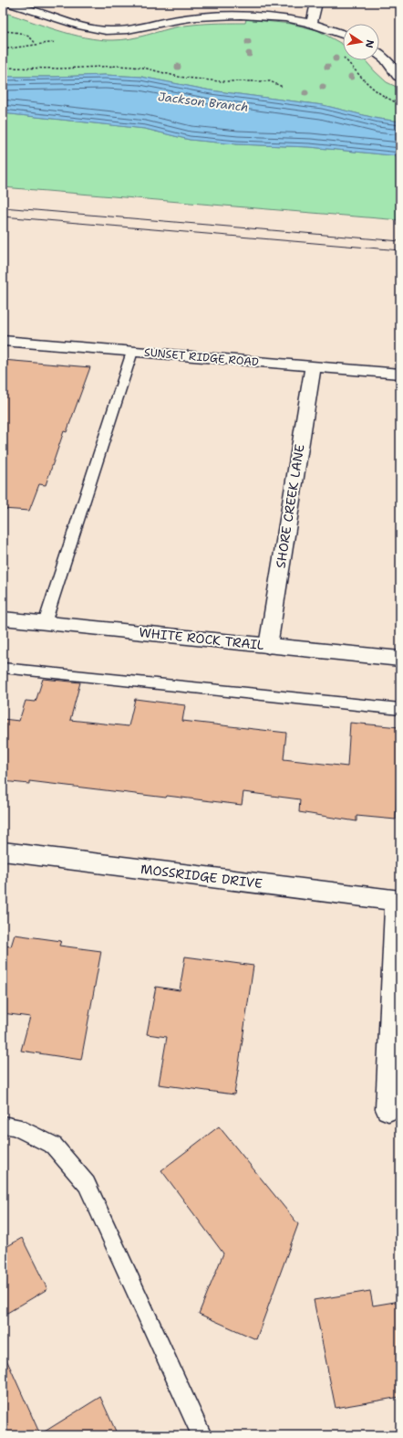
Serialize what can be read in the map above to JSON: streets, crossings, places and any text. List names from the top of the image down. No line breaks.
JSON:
{"streets":{"street":["SUNSET RIDGE ROAD","SHORE CREEK LANE","WHITE ROCK TRAIL","MOSSRIDGE DRIVE"]},"crossings":[["SUNSET RIDGE ROAD","SHORE CREEK LANE"],["SHORE CREEK LANE","WHITE ROCK TRAIL"]],"water":["Jackson Branch"],"north":"right"}
